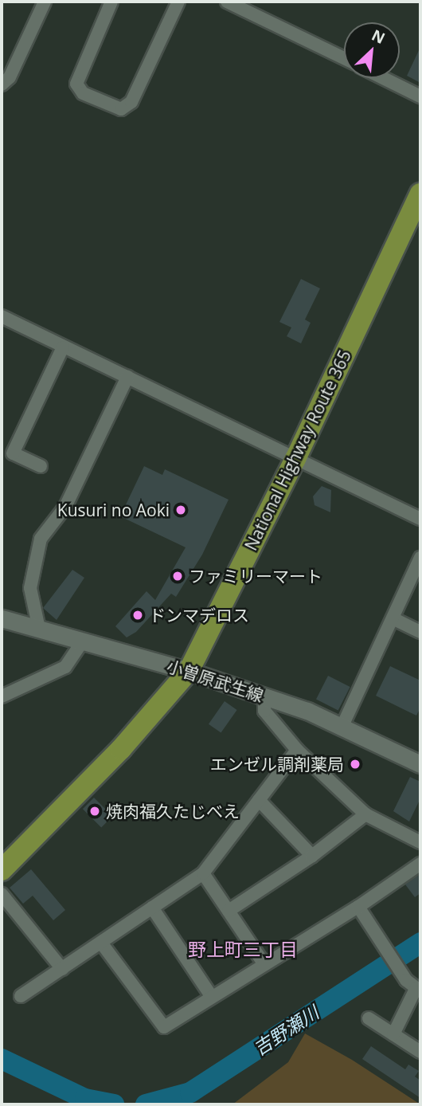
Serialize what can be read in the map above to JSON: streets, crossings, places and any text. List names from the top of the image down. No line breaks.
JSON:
{"streets":{"highway":["National Highway Route 365"],"main road":["小曽原武生線"]},"crossings":[["National Highway Route 365","小曽原武生線"]],"districts":["野上町三丁目"],"water":["吉野瀬川"],"places":["Kusuri no Aoki","ファミリーマート","ドンマデロス","エンゼル調剤薬局","焼肉福久たじべえ"],"north":"top right"}
